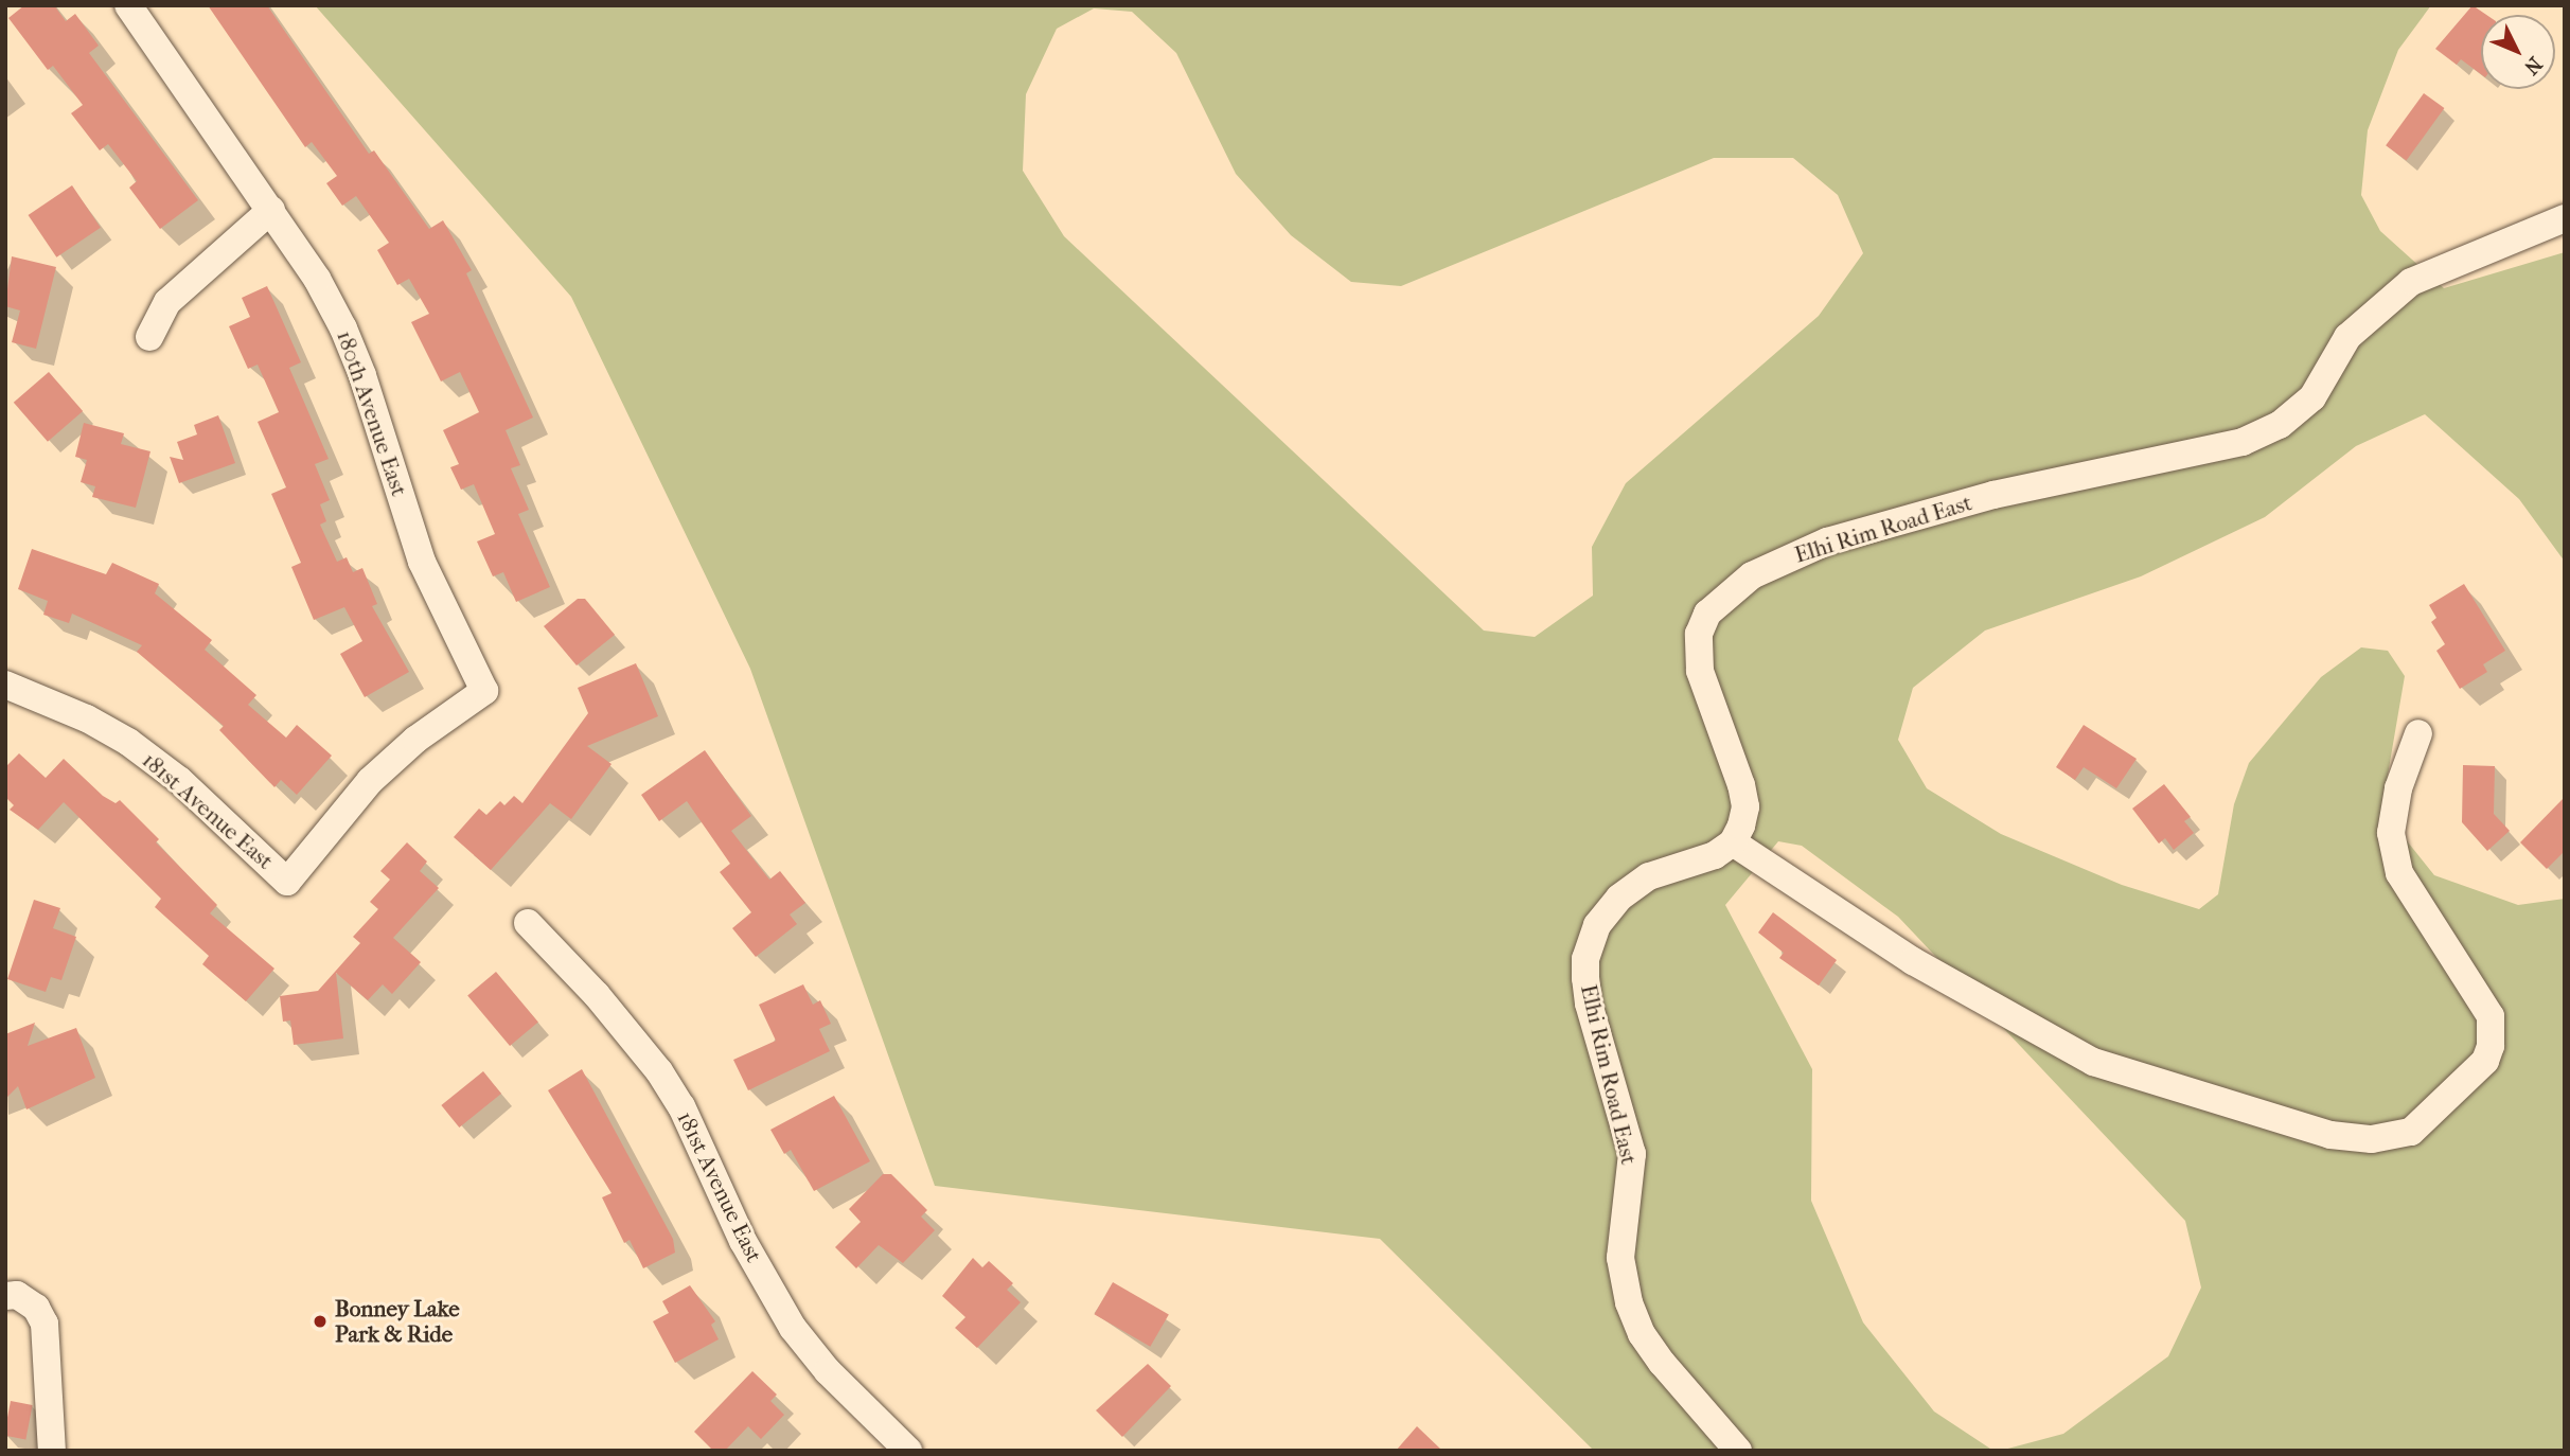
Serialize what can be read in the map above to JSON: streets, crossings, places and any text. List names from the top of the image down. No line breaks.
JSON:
{"streets":{"street":["180th Avenue East","Elhi Rim Road East","181st Avenue East"]},"crossings":[["180th Avenue East","181st Avenue East"]],"places":["Bonney Lake Park & Ride"],"north":"bottom right"}
